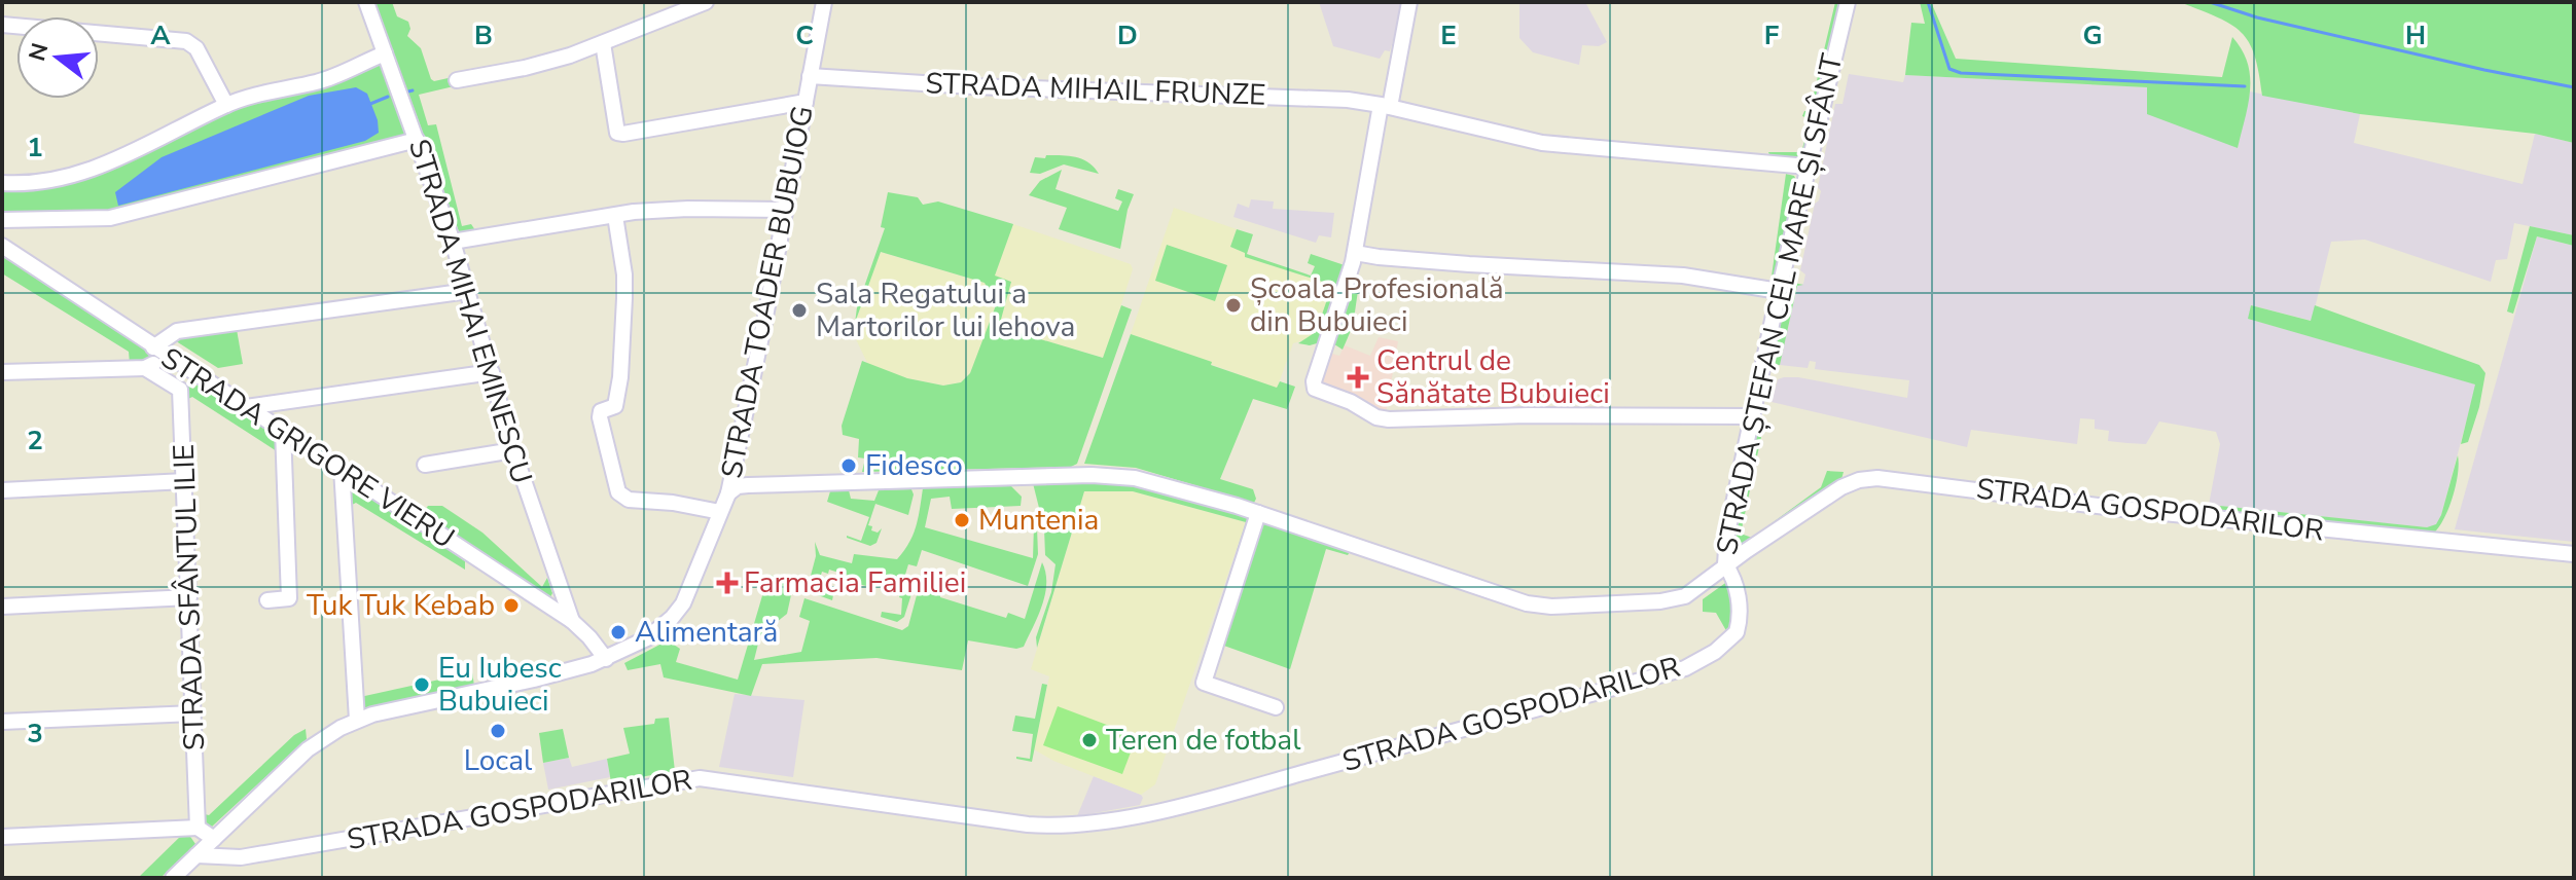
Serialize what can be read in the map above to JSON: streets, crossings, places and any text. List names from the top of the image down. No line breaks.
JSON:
{"streets":{"street":["STRADA MIHAIL FRUNZE","STRADA TOADER BUBUIOG","STRADA ȘTEFAN CEL MARE ȘI SFÂNT","STRADA MIHAI EMINESCU","STRADA GRIGORE VIERU","STRADA GOSPODARILOR","STRADA SFÂNTUL ILIE"]},"crossings":[["STRADA MIHAIL FRUNZE","STRADA TOADER BUBUIOG"],["STRADA MIHAIL FRUNZE","STRADA ȘTEFAN CEL MARE ȘI SFÂNT"],["STRADA TOADER BUBUIOG","STRADA ȘTEFAN CEL MARE ȘI SFÂNT"],["STRADA TOADER BUBUIOG","STRADA GRIGORE VIERU"],["STRADA TOADER BUBUIOG","STRADA GOSPODARILOR"],["STRADA ȘTEFAN CEL MARE ȘI SFÂNT","STRADA GOSPODARILOR"],["STRADA MIHAI EMINESCU","STRADA GRIGORE VIERU"]],"places":{"other":["Școala Profesională din Bubuieci","Sala Regatului a Martorilor lui Iehova","Fidesco","Muntenia","Tuk Tuk Kebab","Alimentară","Eu Iubesc Bubuieci","Local","Teren de fotbal"],"health":["Centrul de Sănătate Bubuieci","Farmacia Familiei"]},"north":"left","grid":{"columns":["A","B","C","D","E","F","G","H"],"rows":["1","2","3"]}}
